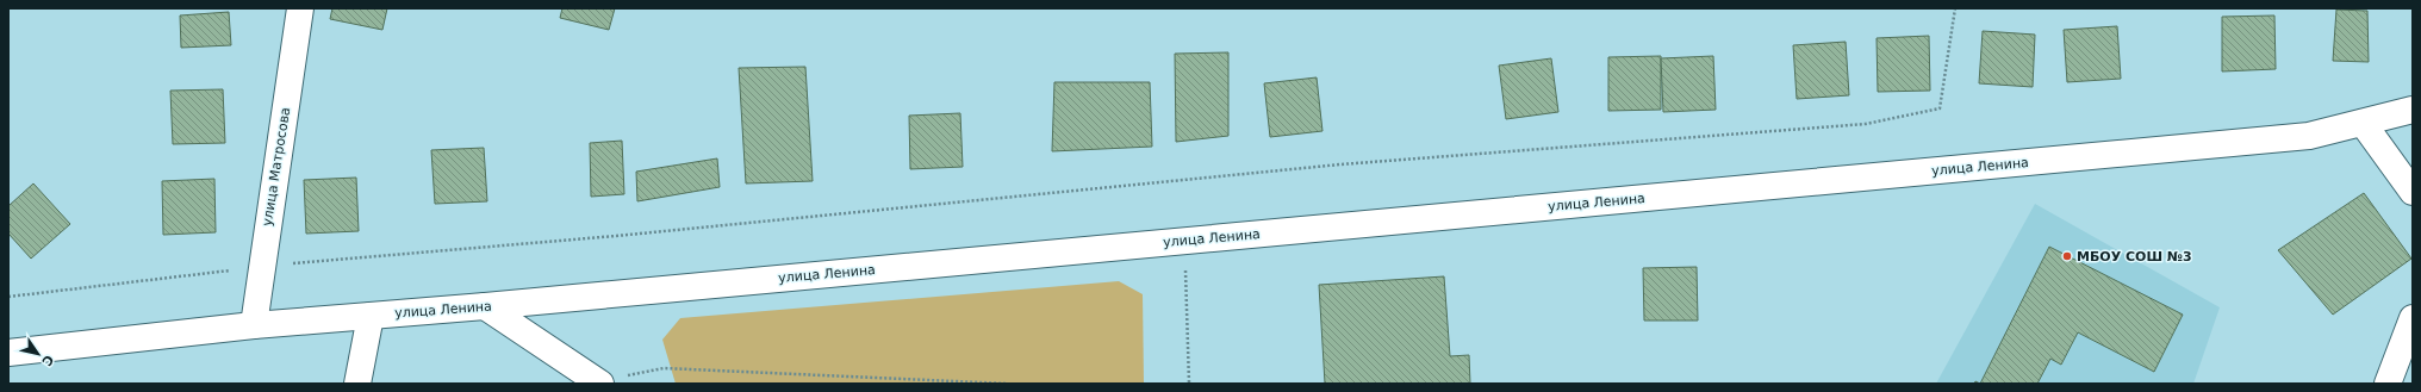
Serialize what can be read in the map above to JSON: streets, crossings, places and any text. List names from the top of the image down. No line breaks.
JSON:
{"streets":{"street":["улица Матросова","улица Ленина"]},"crossings":[["улица Матросова","улица Ленина"]],"places":["МБОУ СОШ №3"],"north":"bottom right"}
